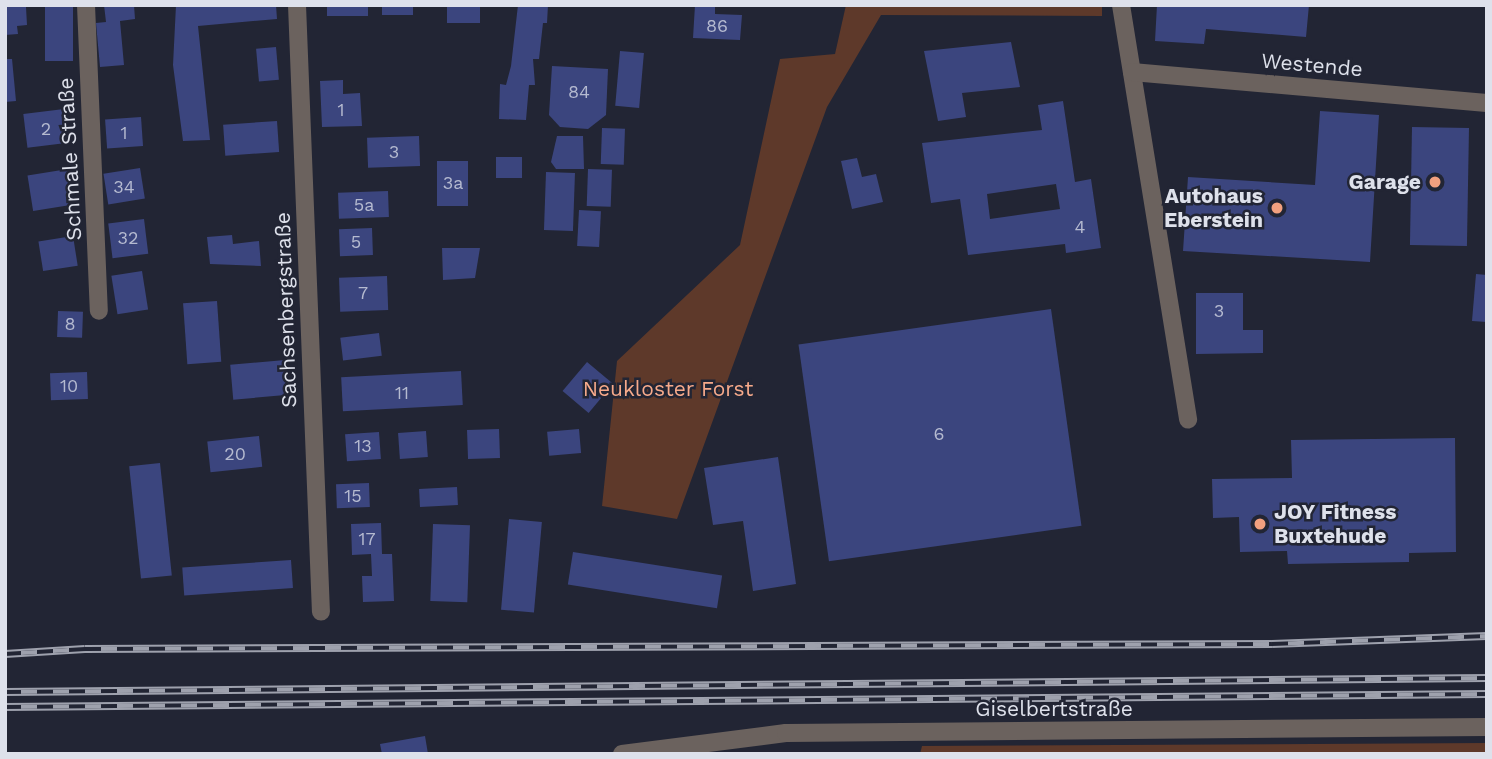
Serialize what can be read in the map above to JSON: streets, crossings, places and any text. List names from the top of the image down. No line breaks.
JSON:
{"streets":{"street":["Westende","Schmale Straße","Sachsenbergstraße","Giselbertstraße"]},"parks":["Neukloster Forst"],"places":["Garage","Autohaus Eberstein","JOY Fitness Buxtehude"],"house_numbers":["86","84","1","2","1","3","3a","34","5a","4","32","5","7","3","8","10","11","6","13","20","15","17"]}
